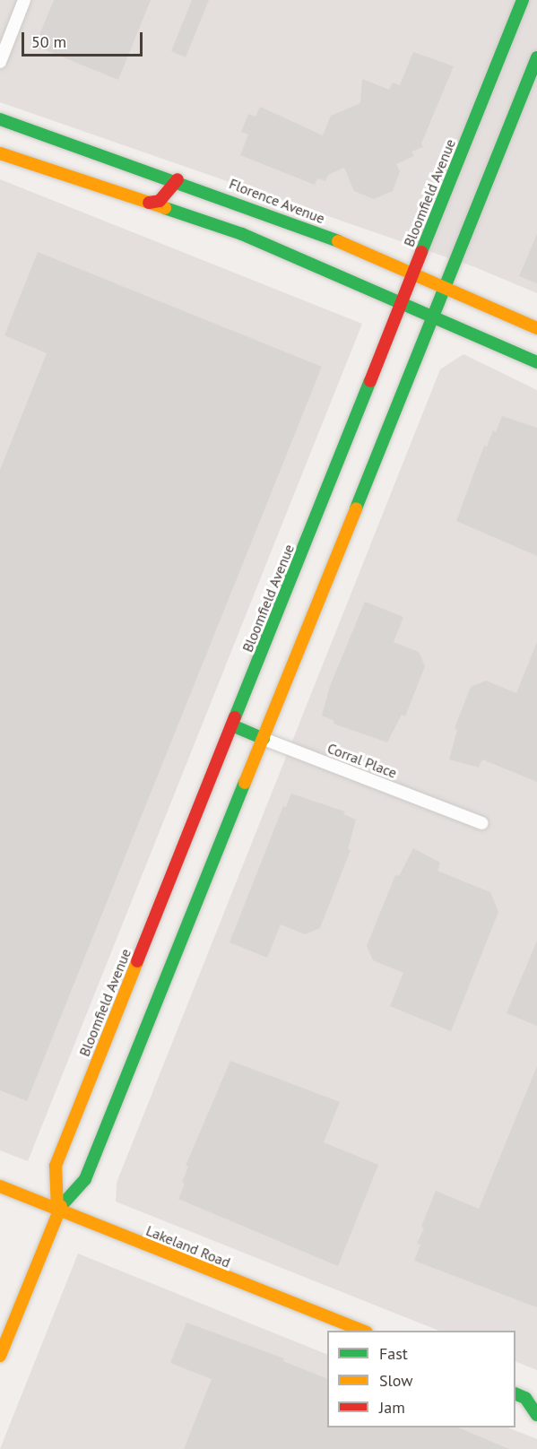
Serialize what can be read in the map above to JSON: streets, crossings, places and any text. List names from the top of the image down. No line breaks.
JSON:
{"streets":{"main road":["Bloomfield Avenue","Florence Avenue","Corral Place","Lakeland Road"]},"crossings":[["Bloomfield Avenue","Florence Avenue"],["Bloomfield Avenue","Corral Place"],["Bloomfield Avenue","Lakeland Road"]],"legend":["Fast","Slow","Jam"],"scale_bar":"50 m"}
